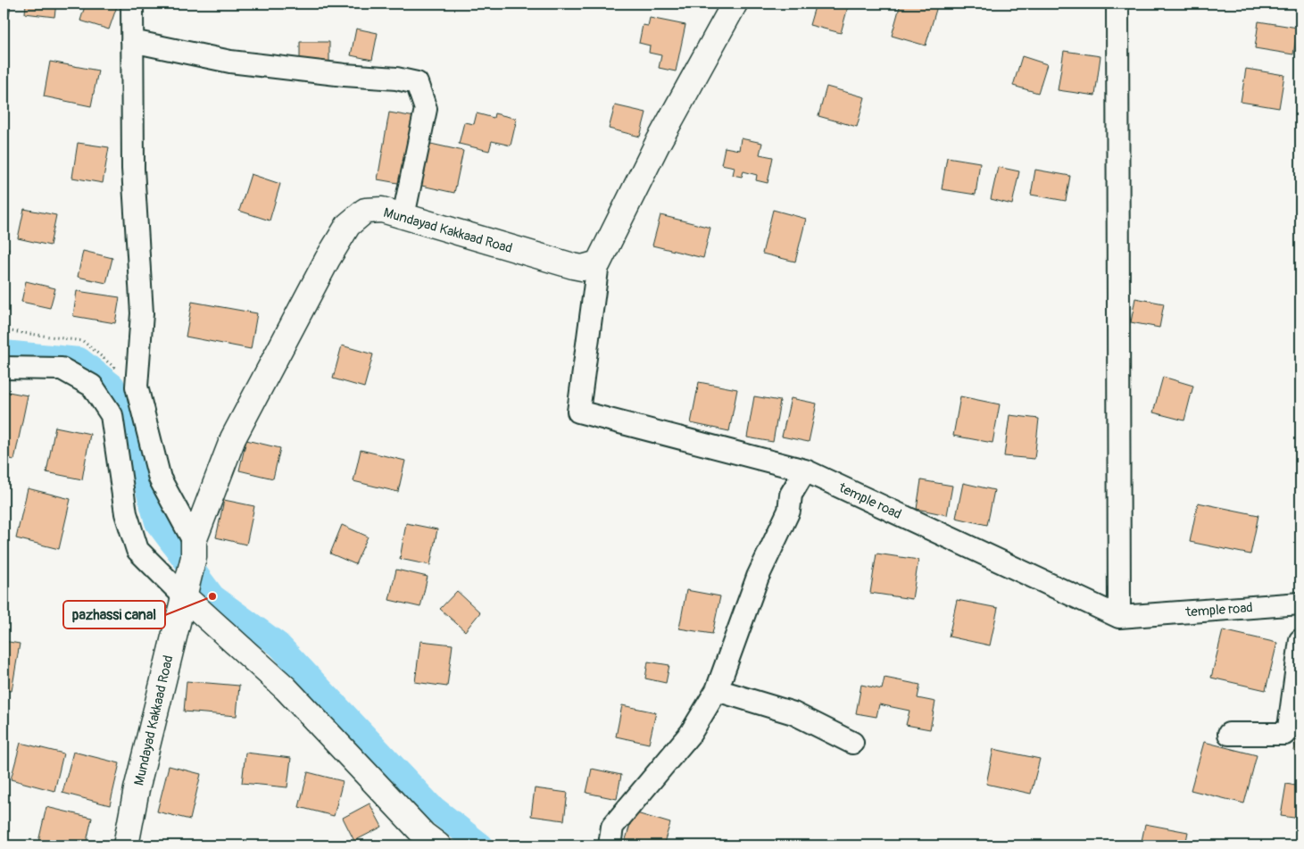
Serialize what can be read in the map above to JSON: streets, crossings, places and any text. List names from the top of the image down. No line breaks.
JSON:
{"streets":{"main road":["Mundayad Kakkaad Road"],"street":["temple road"]},"crossings":[["Mundayad Kakkaad Road","temple road"]],"places":["pazhassi canal"]}
